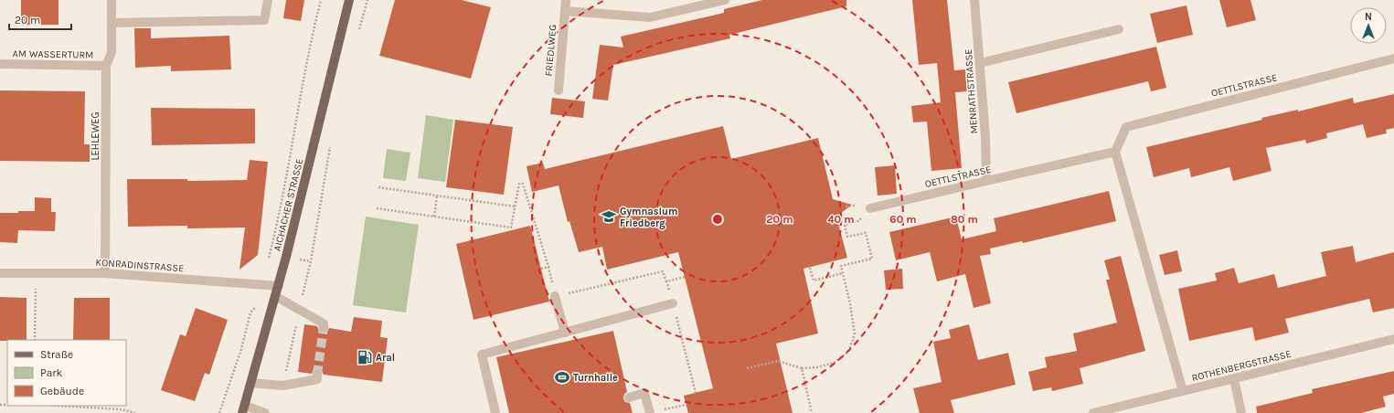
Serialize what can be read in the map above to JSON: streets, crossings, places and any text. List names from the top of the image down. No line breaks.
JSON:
{"streets":{"main road":["AICHACHER STRASSE"],"street":["FRIEDLWEG","AM WASSERTURM","OETTLSTRASSE","MENRATHSTRASSE","LEHLEWEG","KONRADINSTRASSE","ROTHENBERGSTRASSE"]},"crossings":[["AM WASSERTURM","LEHLEWEG"],["OETTLSTRASSE","MENRATHSTRASSE"],["LEHLEWEG","KONRADINSTRASSE"],["AICHACHER STRASSE","KONRADINSTRASSE"]],"places":{"school or university":["Gymnasium Friedberg"],"fuel station":["Aral"],"sports":["Turnhalle"]},"legend":["Straße","Park","Gebäude"],"scale_bar":"20 m","north":"top","rings":["20 m","40 m","60 m","80 m"]}
